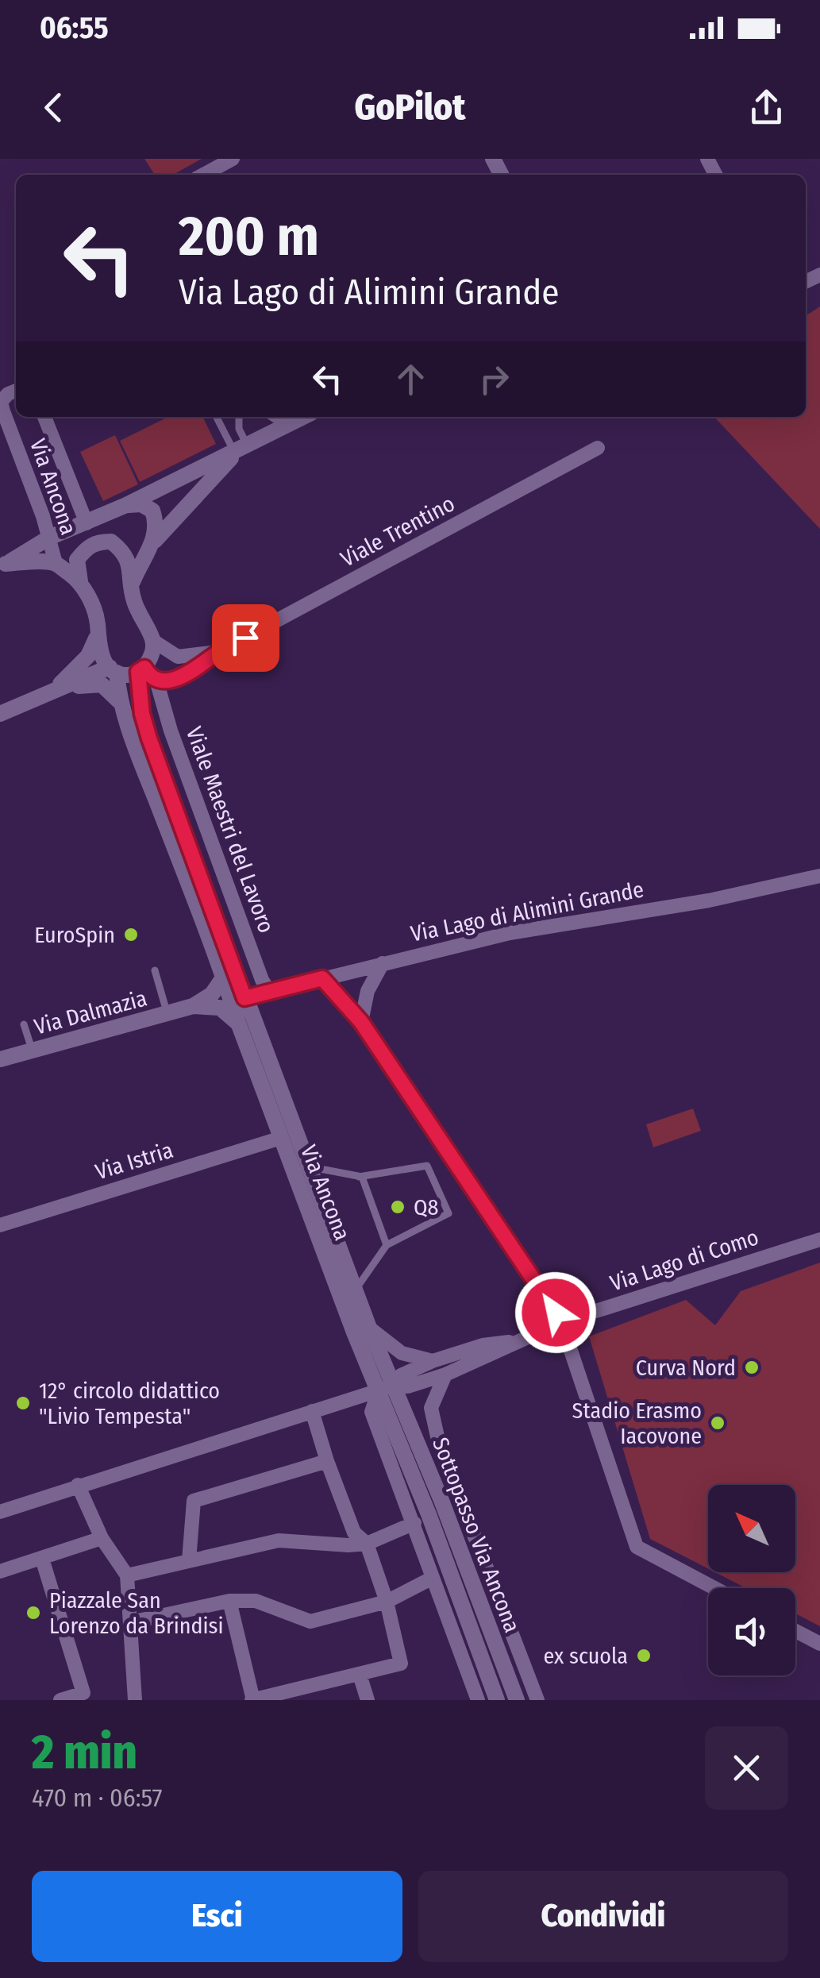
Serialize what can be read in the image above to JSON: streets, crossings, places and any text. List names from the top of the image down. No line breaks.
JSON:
{"streets":{"street":["Via Ancona","Viale Trentino","Viale Maestri del Lavoro","Via Lago di Alimini Grande","Via Dalmazia","Via Istria","Via Lago di Como","Sottopasso Via Ancona"]},"crossings":[["Via Ancona","Viale Trentino"],["Via Ancona","Via Lago di Alimini Grande"],["Via Ancona","Via Dalmazia"],["Via Ancona","Via Istria"],["Via Ancona","Via Lago di Como"],["Via Ancona","Sottopasso Via Ancona"],["Viale Trentino","Viale Maestri del Lavoro"],["Viale Maestri del Lavoro","Via Lago di Alimini Grande"],["Via Lago di Como","Sottopasso Via Ancona"]],"places":["EuroSpin","Q8","Curva Nord","12° circolo didattico \"Livio Tempesta\"","Stadio Erasmo Iacovone","Piazzale San Lorenzo da Brindisi","ex scuola"],"north":"top left","page":{"status":"06:55","header":"GoPilot","turn":["200 m","Via Lago di Alimini Grande"],"heading":["2 min","470 m · 06:57"],"buttons":["Esci","Condividi"]}}
